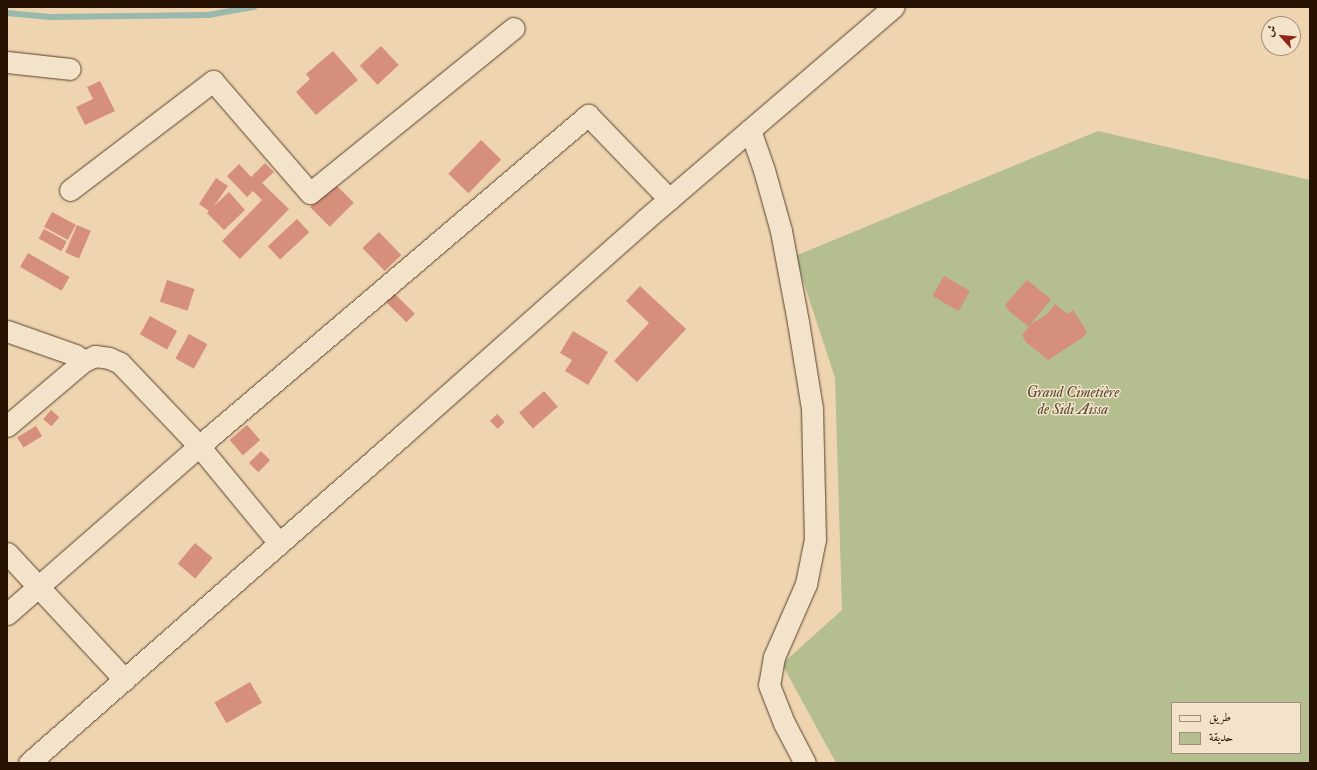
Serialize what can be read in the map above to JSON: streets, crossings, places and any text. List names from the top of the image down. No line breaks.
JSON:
{"parks":["Grand Cimetière de Sidi Aissa"],"legend":["طريق","حديقة"],"north":"top left"}
